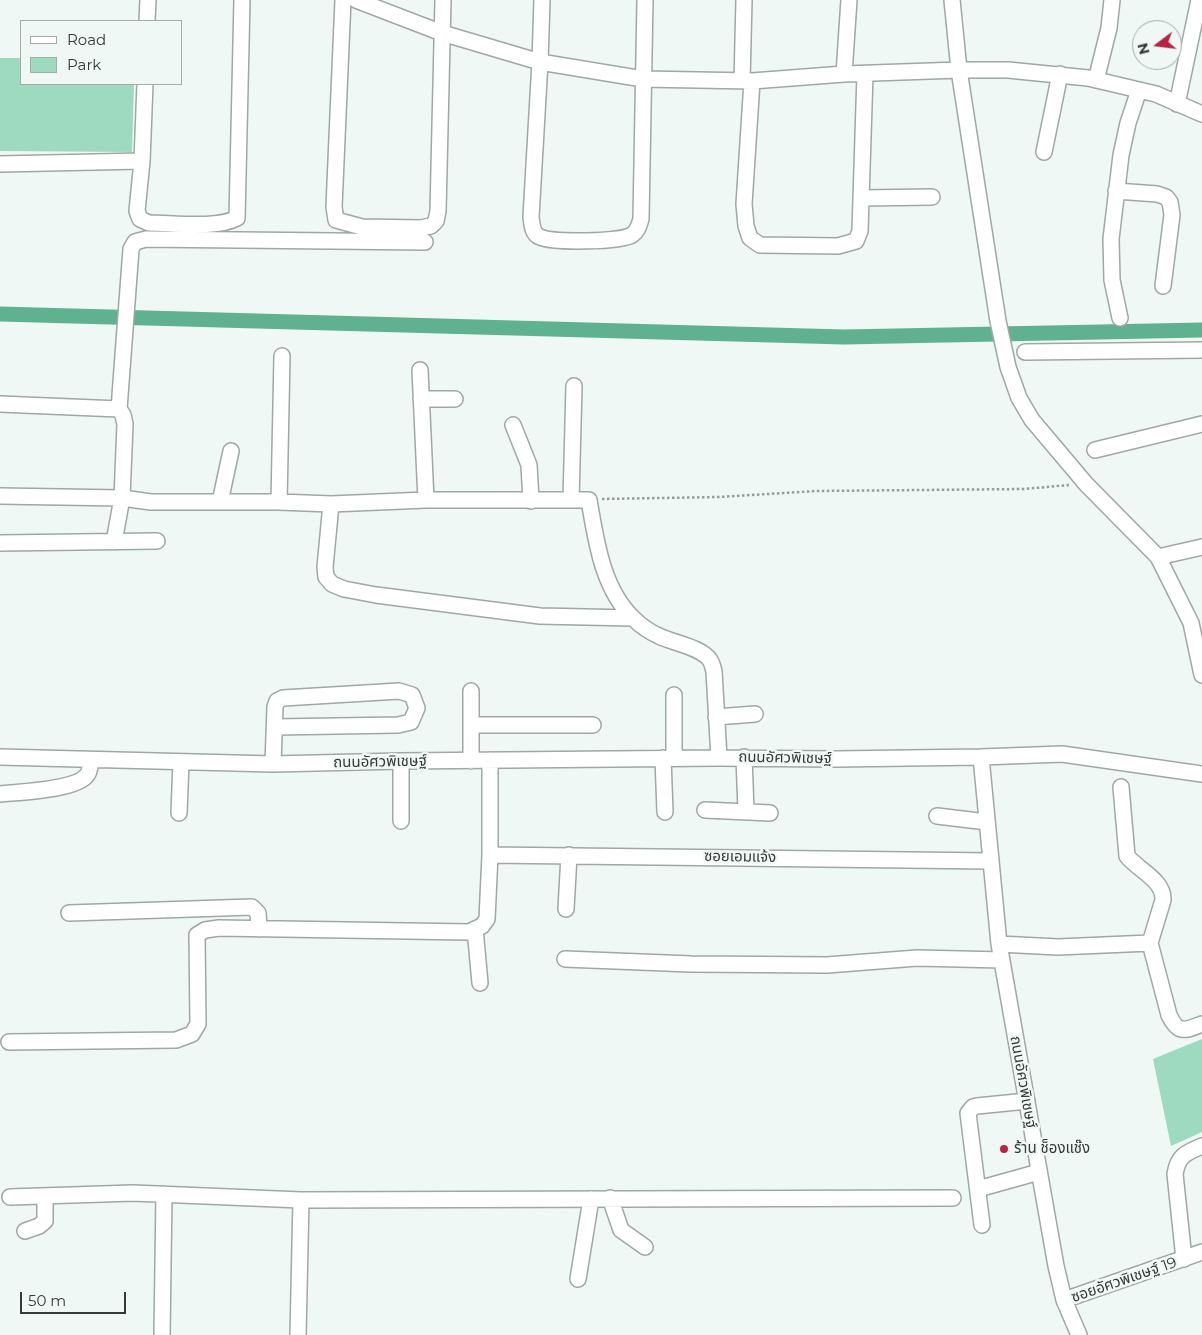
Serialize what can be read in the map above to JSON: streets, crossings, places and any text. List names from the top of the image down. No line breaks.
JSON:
{"streets":{"street":["ถนนอัศวพิเชษฐ์","ซอยเอมแจ้ง","ซอยอัศวพิเชษฐ์ 19"]},"crossings":[["ถนนอัศวพิเชษฐ์","ซอยเอมแจ้ง"],["ถนนอัศวพิเชษฐ์","ซอยอัศวพิเชษฐ์ 19"]],"places":["ร้าน ช็องแช๊ง"],"legend":["Road","Park"],"scale_bar":"50 m","north":"left"}
